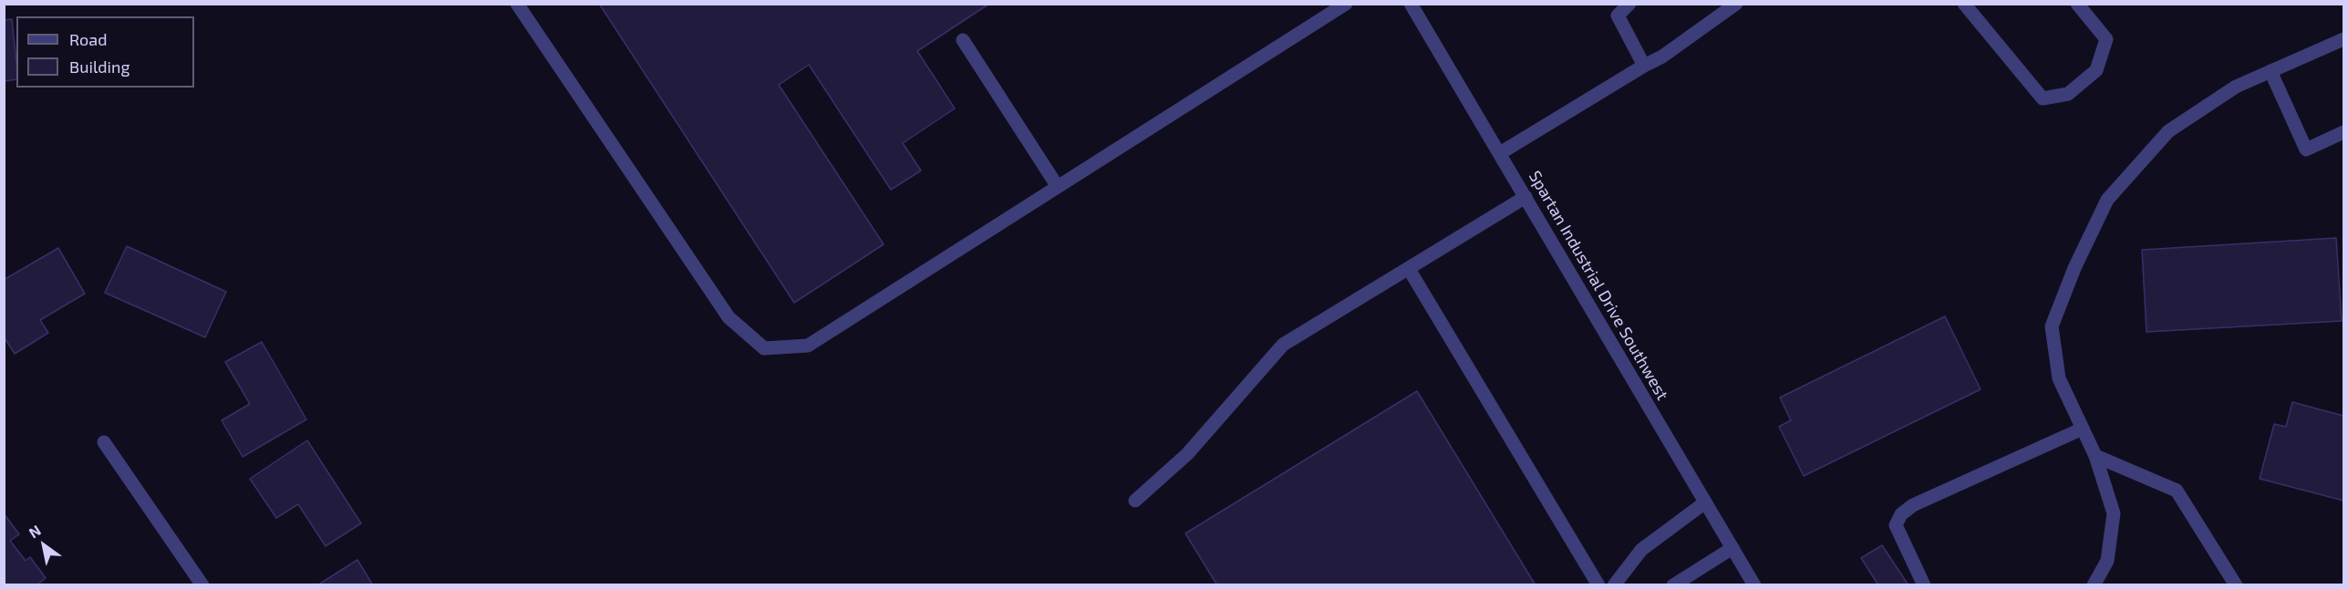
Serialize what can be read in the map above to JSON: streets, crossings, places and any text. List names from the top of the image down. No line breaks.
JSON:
{"streets":{"street":["Spartan Industrial Drive Southwest"]},"legend":["Road","Building"],"north":"top left"}
